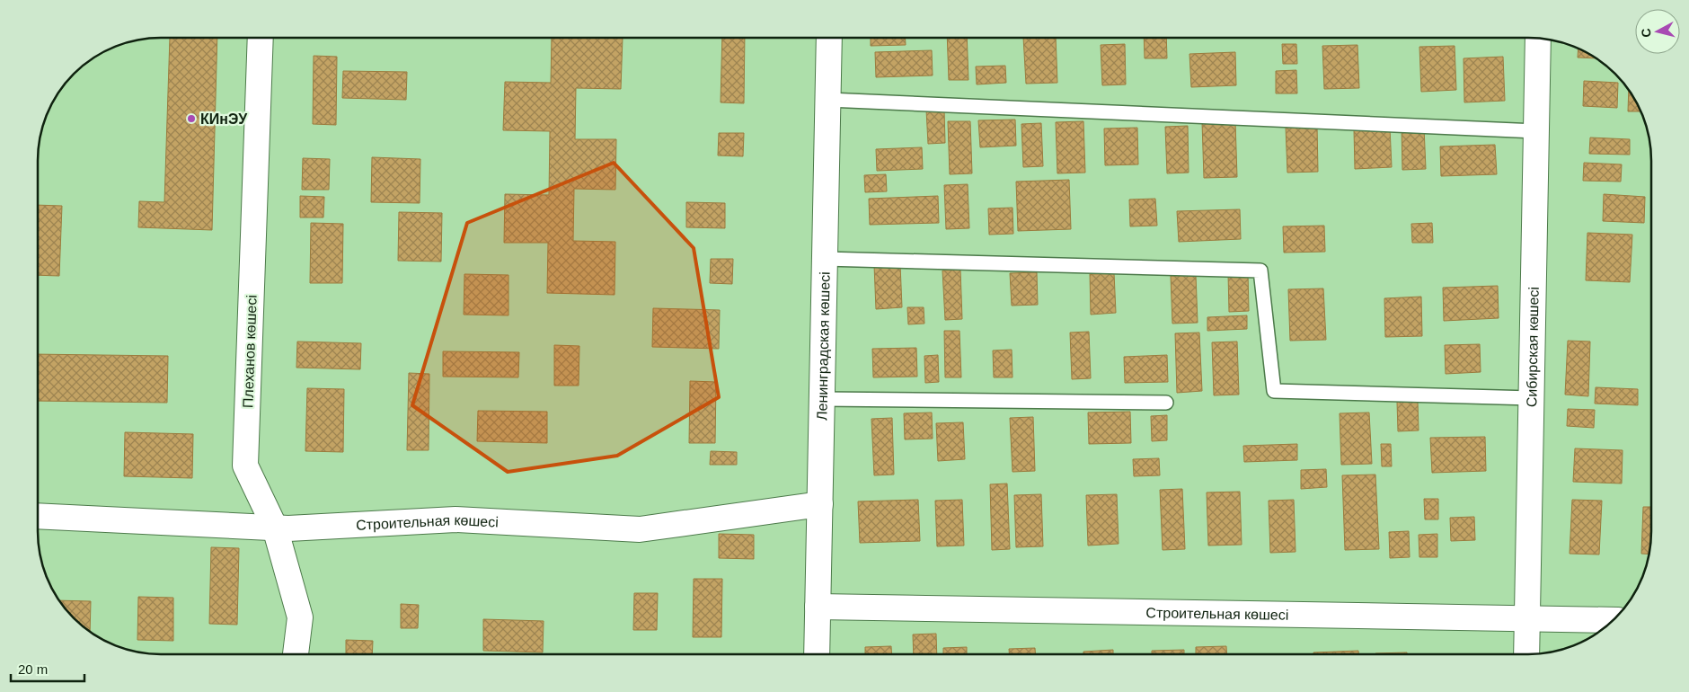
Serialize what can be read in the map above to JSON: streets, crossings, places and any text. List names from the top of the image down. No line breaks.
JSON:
{"streets":{"street":["Ленинградская көшесі","Сибирская көшесі","Плеханов көшесі","Строительная көшесі"]},"crossings":[["Ленинградская көшесі","Строительная көшесі"],["Сибирская көшесі","Строительная көшесі"],["Плеханов көшесі","Строительная көшесі"]],"places":["КИнЭУ"],"scale_bar":"20 m","north":"left"}
